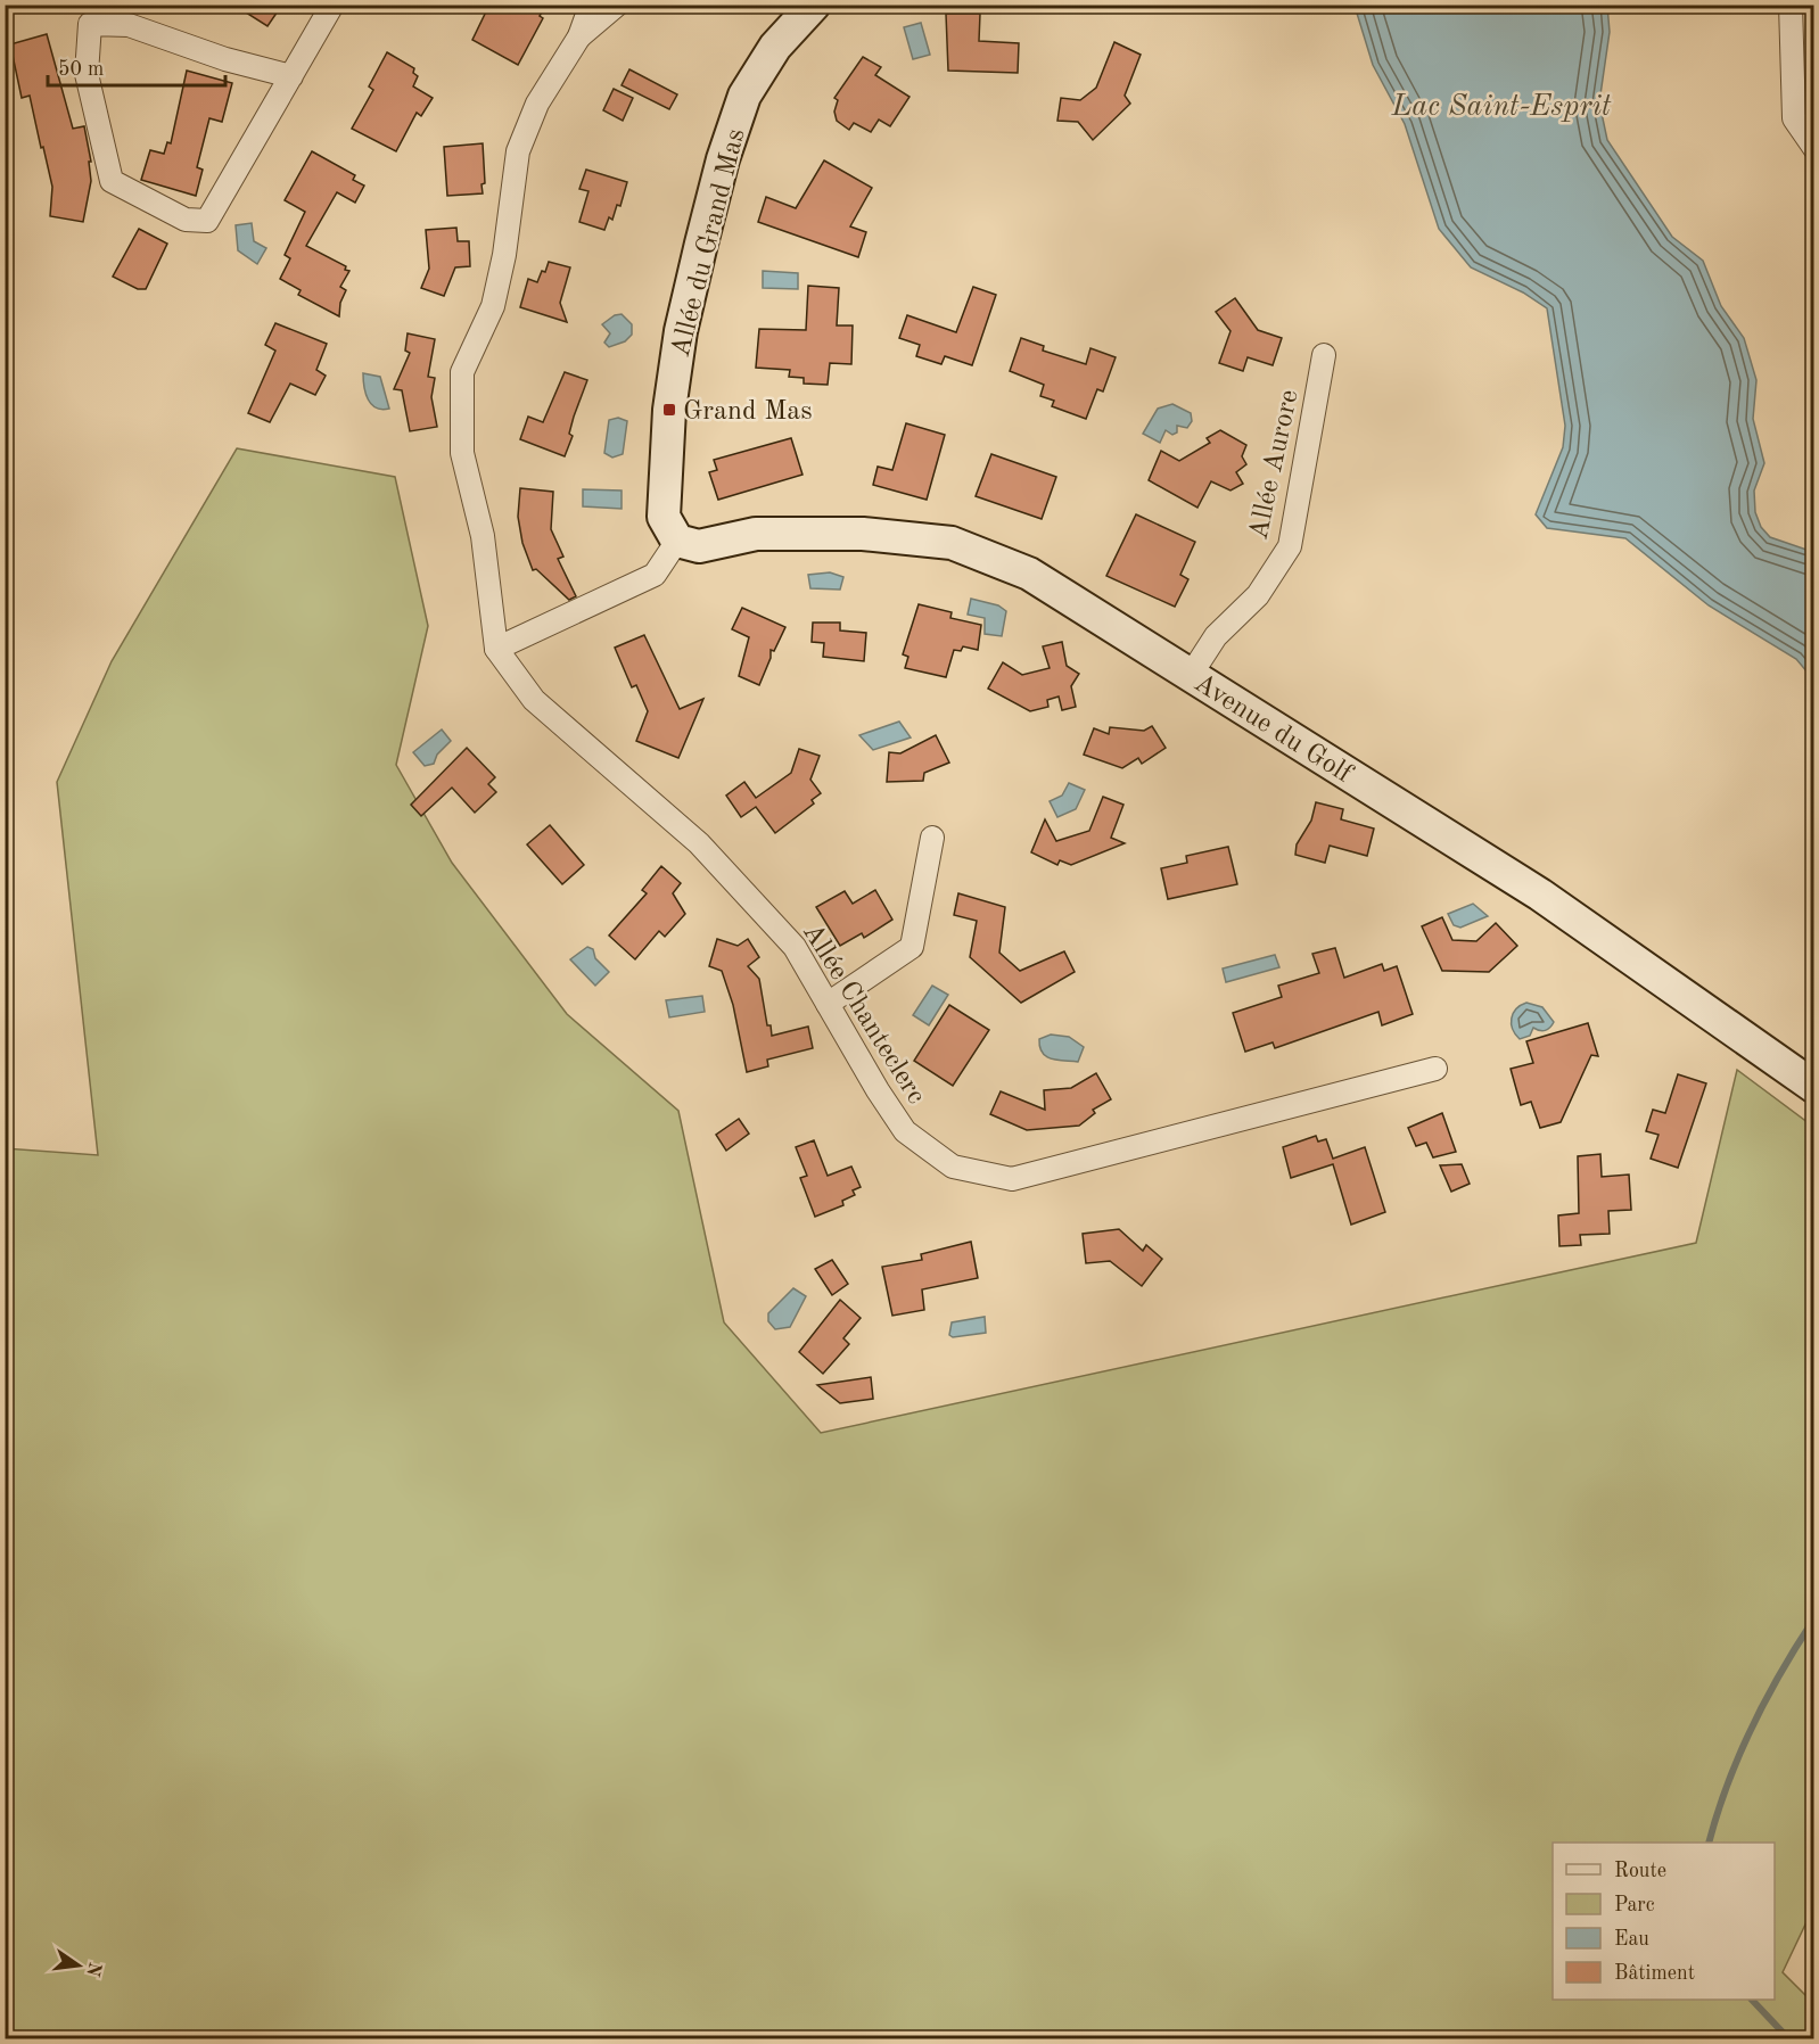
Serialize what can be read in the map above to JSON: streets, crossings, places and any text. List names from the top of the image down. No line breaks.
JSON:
{"streets":{"street":["Allée du Grand Mas","Allée Aurore","Avenue du Golf","Allée Chanteclerc"]},"crossings":[["Allée du Grand Mas","Avenue du Golf"],["Allée Aurore","Avenue du Golf"]],"water":["Lac Saint-Esprit"],"places":{"transit":["Grand Mas"]},"legend":["Route","Parc","Eau","Bâtiment"],"scale_bar":"50 m","north":"right"}
